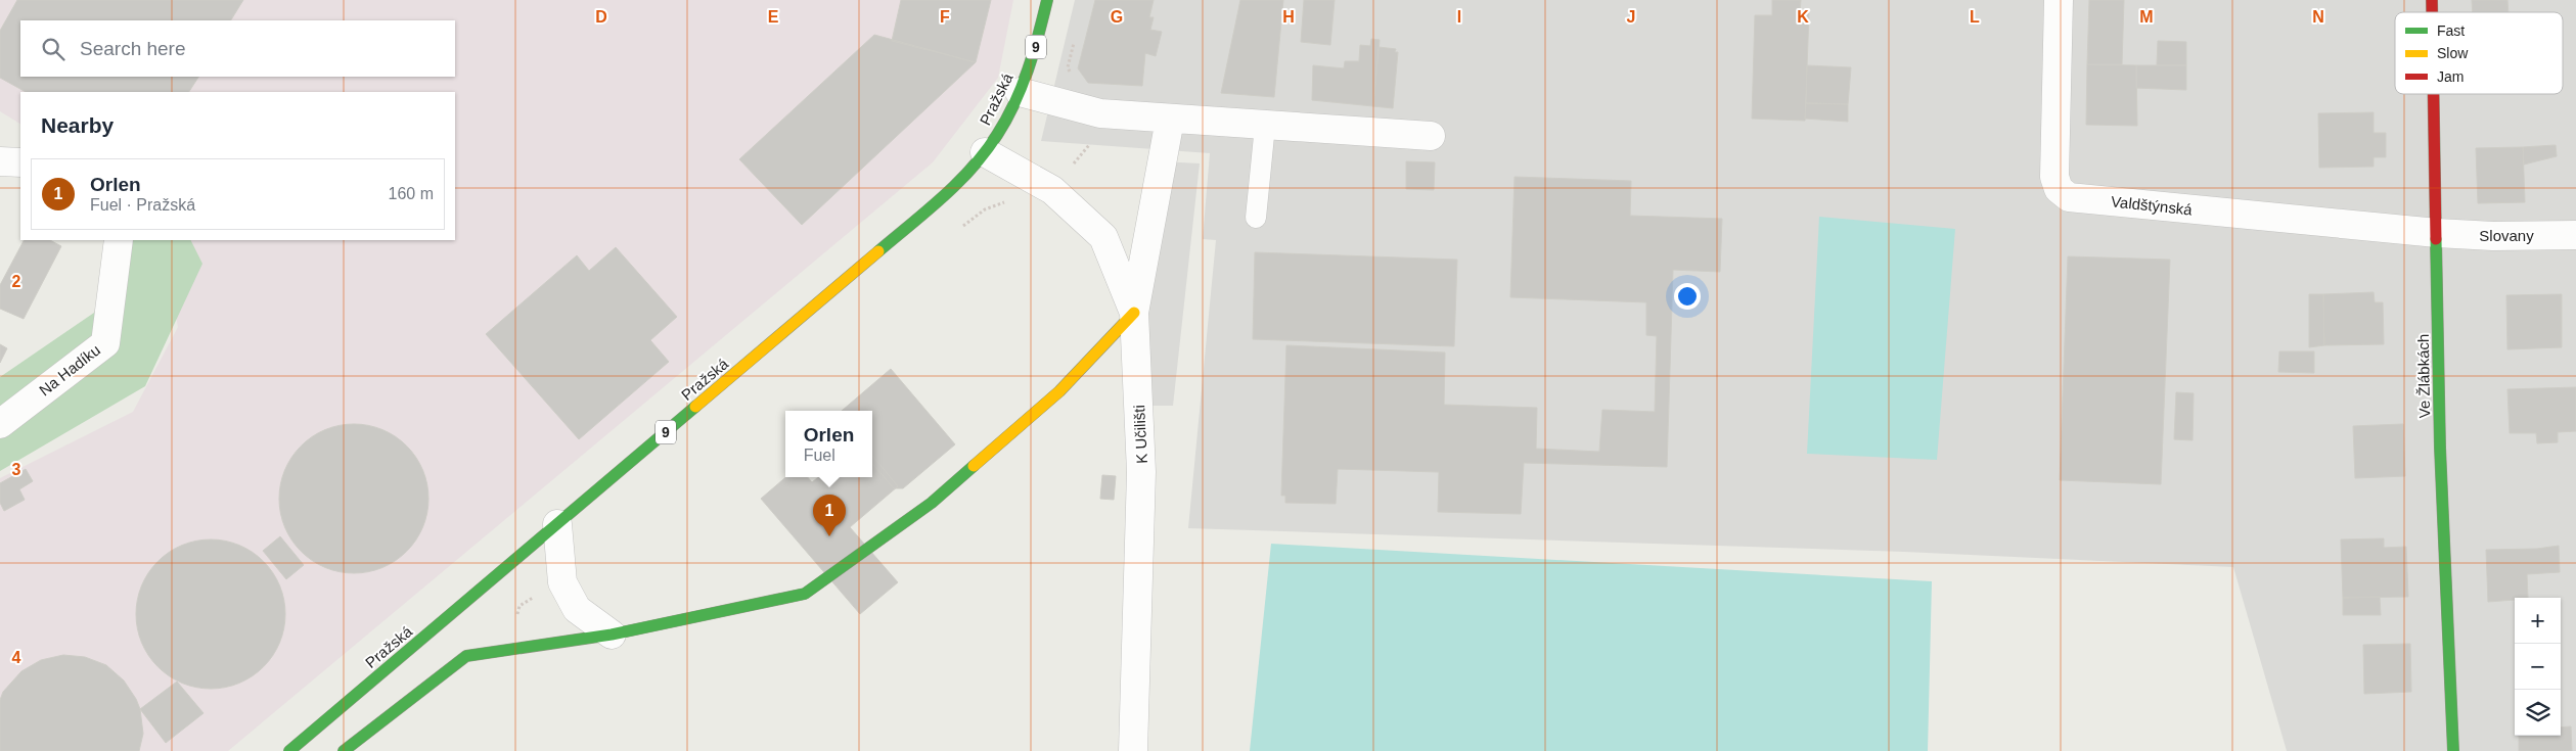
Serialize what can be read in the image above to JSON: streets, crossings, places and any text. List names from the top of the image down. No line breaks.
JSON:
{"streets":{"street":["9","Pražská","Valdštýnská","Slovany","Na Hadíku","Ve Žlábkách","K Učilišti"]},"crossings":[["Valdštýnská","Slovany"],["Valdštýnská","Ve Žlábkách"],["Slovany","Ve Žlábkách"]],"legend":["Fast","Slow","Jam"],"page":{"search":"Search here","heading":"Nearby","list":[{"mark":"1","name":"Orlen","note":"Fuel · Pražská","value":"160 m"}],"popup":["Orlen","Fuel"],"pins":"1","map_buttons":["+","−"]},"grid":{"columns":["D","E","F","G","H","I","J","K","L","M","N"],"rows":["2","3","4"]}}
